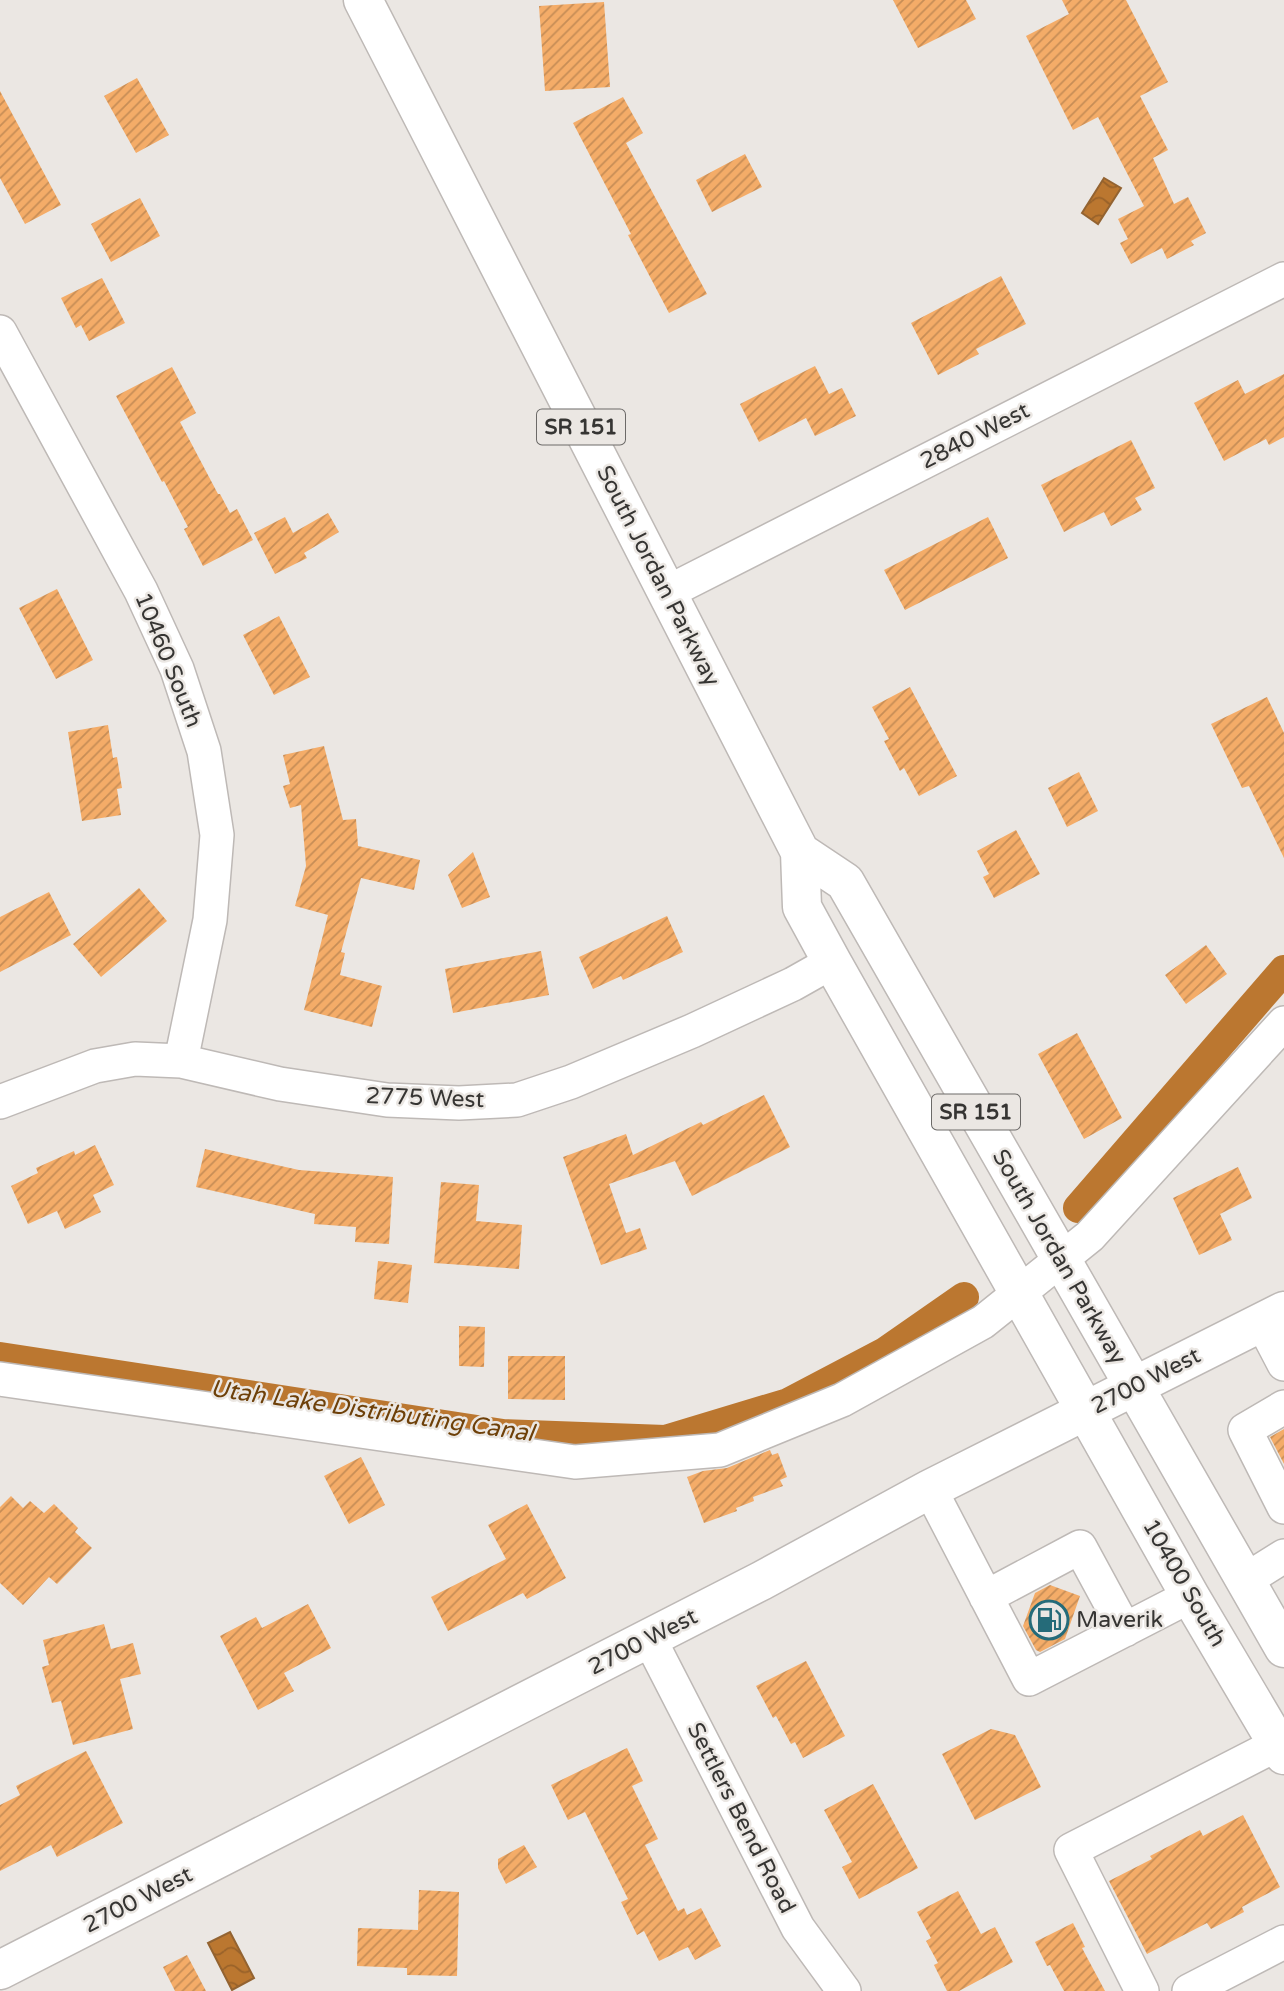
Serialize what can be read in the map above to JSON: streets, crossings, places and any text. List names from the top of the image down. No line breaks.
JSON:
{"streets":{"main road":["SR 151","South Jordan Parkway","2700 West","10400 South"],"street":["2840 West","10460 South","2775 West","Settlers Bend Road"]},"crossings":[["SR 151","South Jordan Parkway"],["SR 151","2700 West"],["2840 West","South Jordan Parkway"],["South Jordan Parkway","2775 West"],["South Jordan Parkway","2700 West"],["South Jordan Parkway","10400 South"],["10460 South","2775 West"],["2700 West","10400 South"],["2700 West","Settlers Bend Road"]],"water":["Utah Lake Distributing Canal"],"places":{"fuel station":["Maverik"]}}
